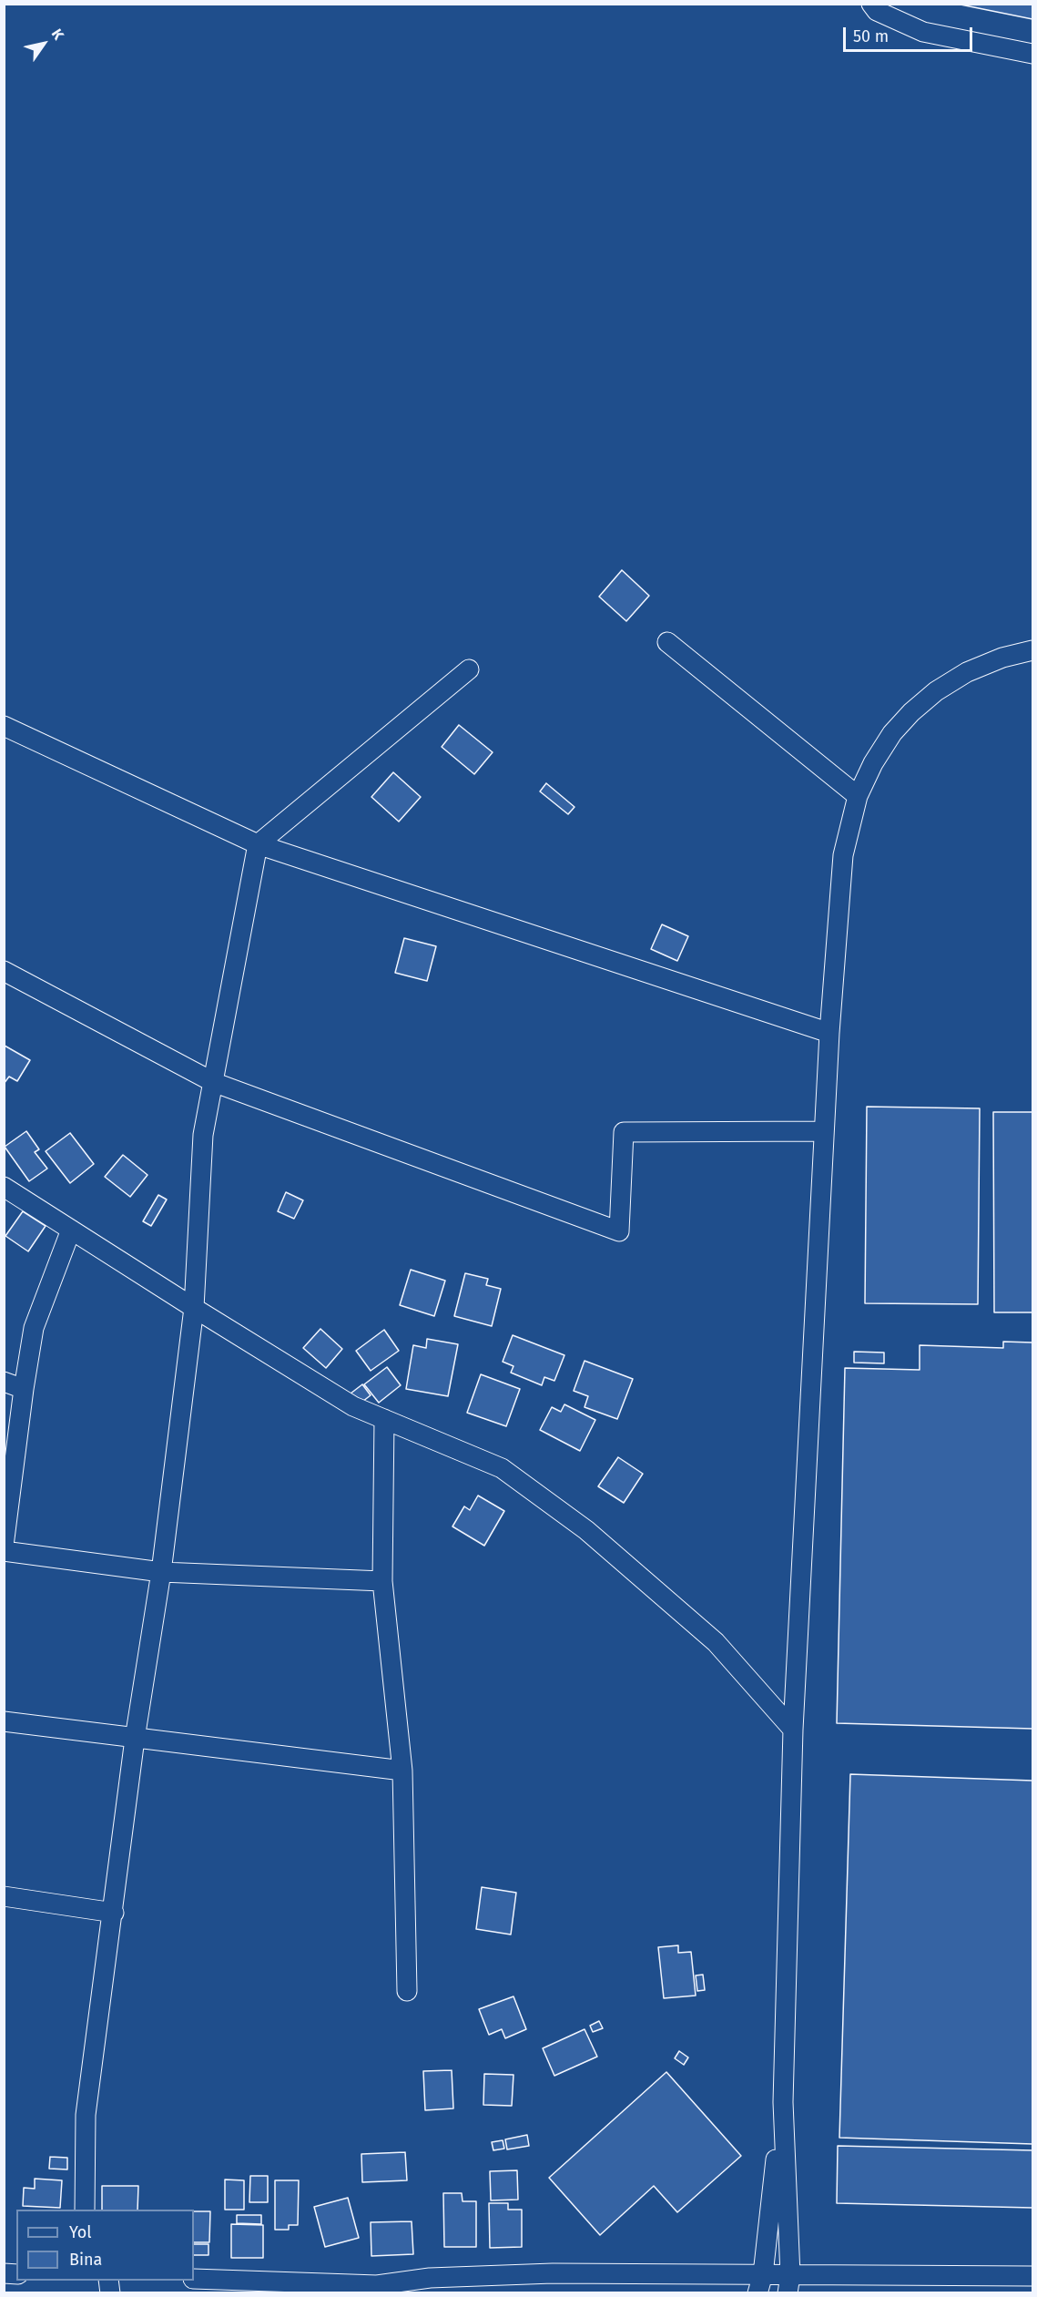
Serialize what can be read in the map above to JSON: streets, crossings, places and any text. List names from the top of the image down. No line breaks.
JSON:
{"legend":["Yol","Bina"],"scale_bar":"50 m","north":"top right"}
